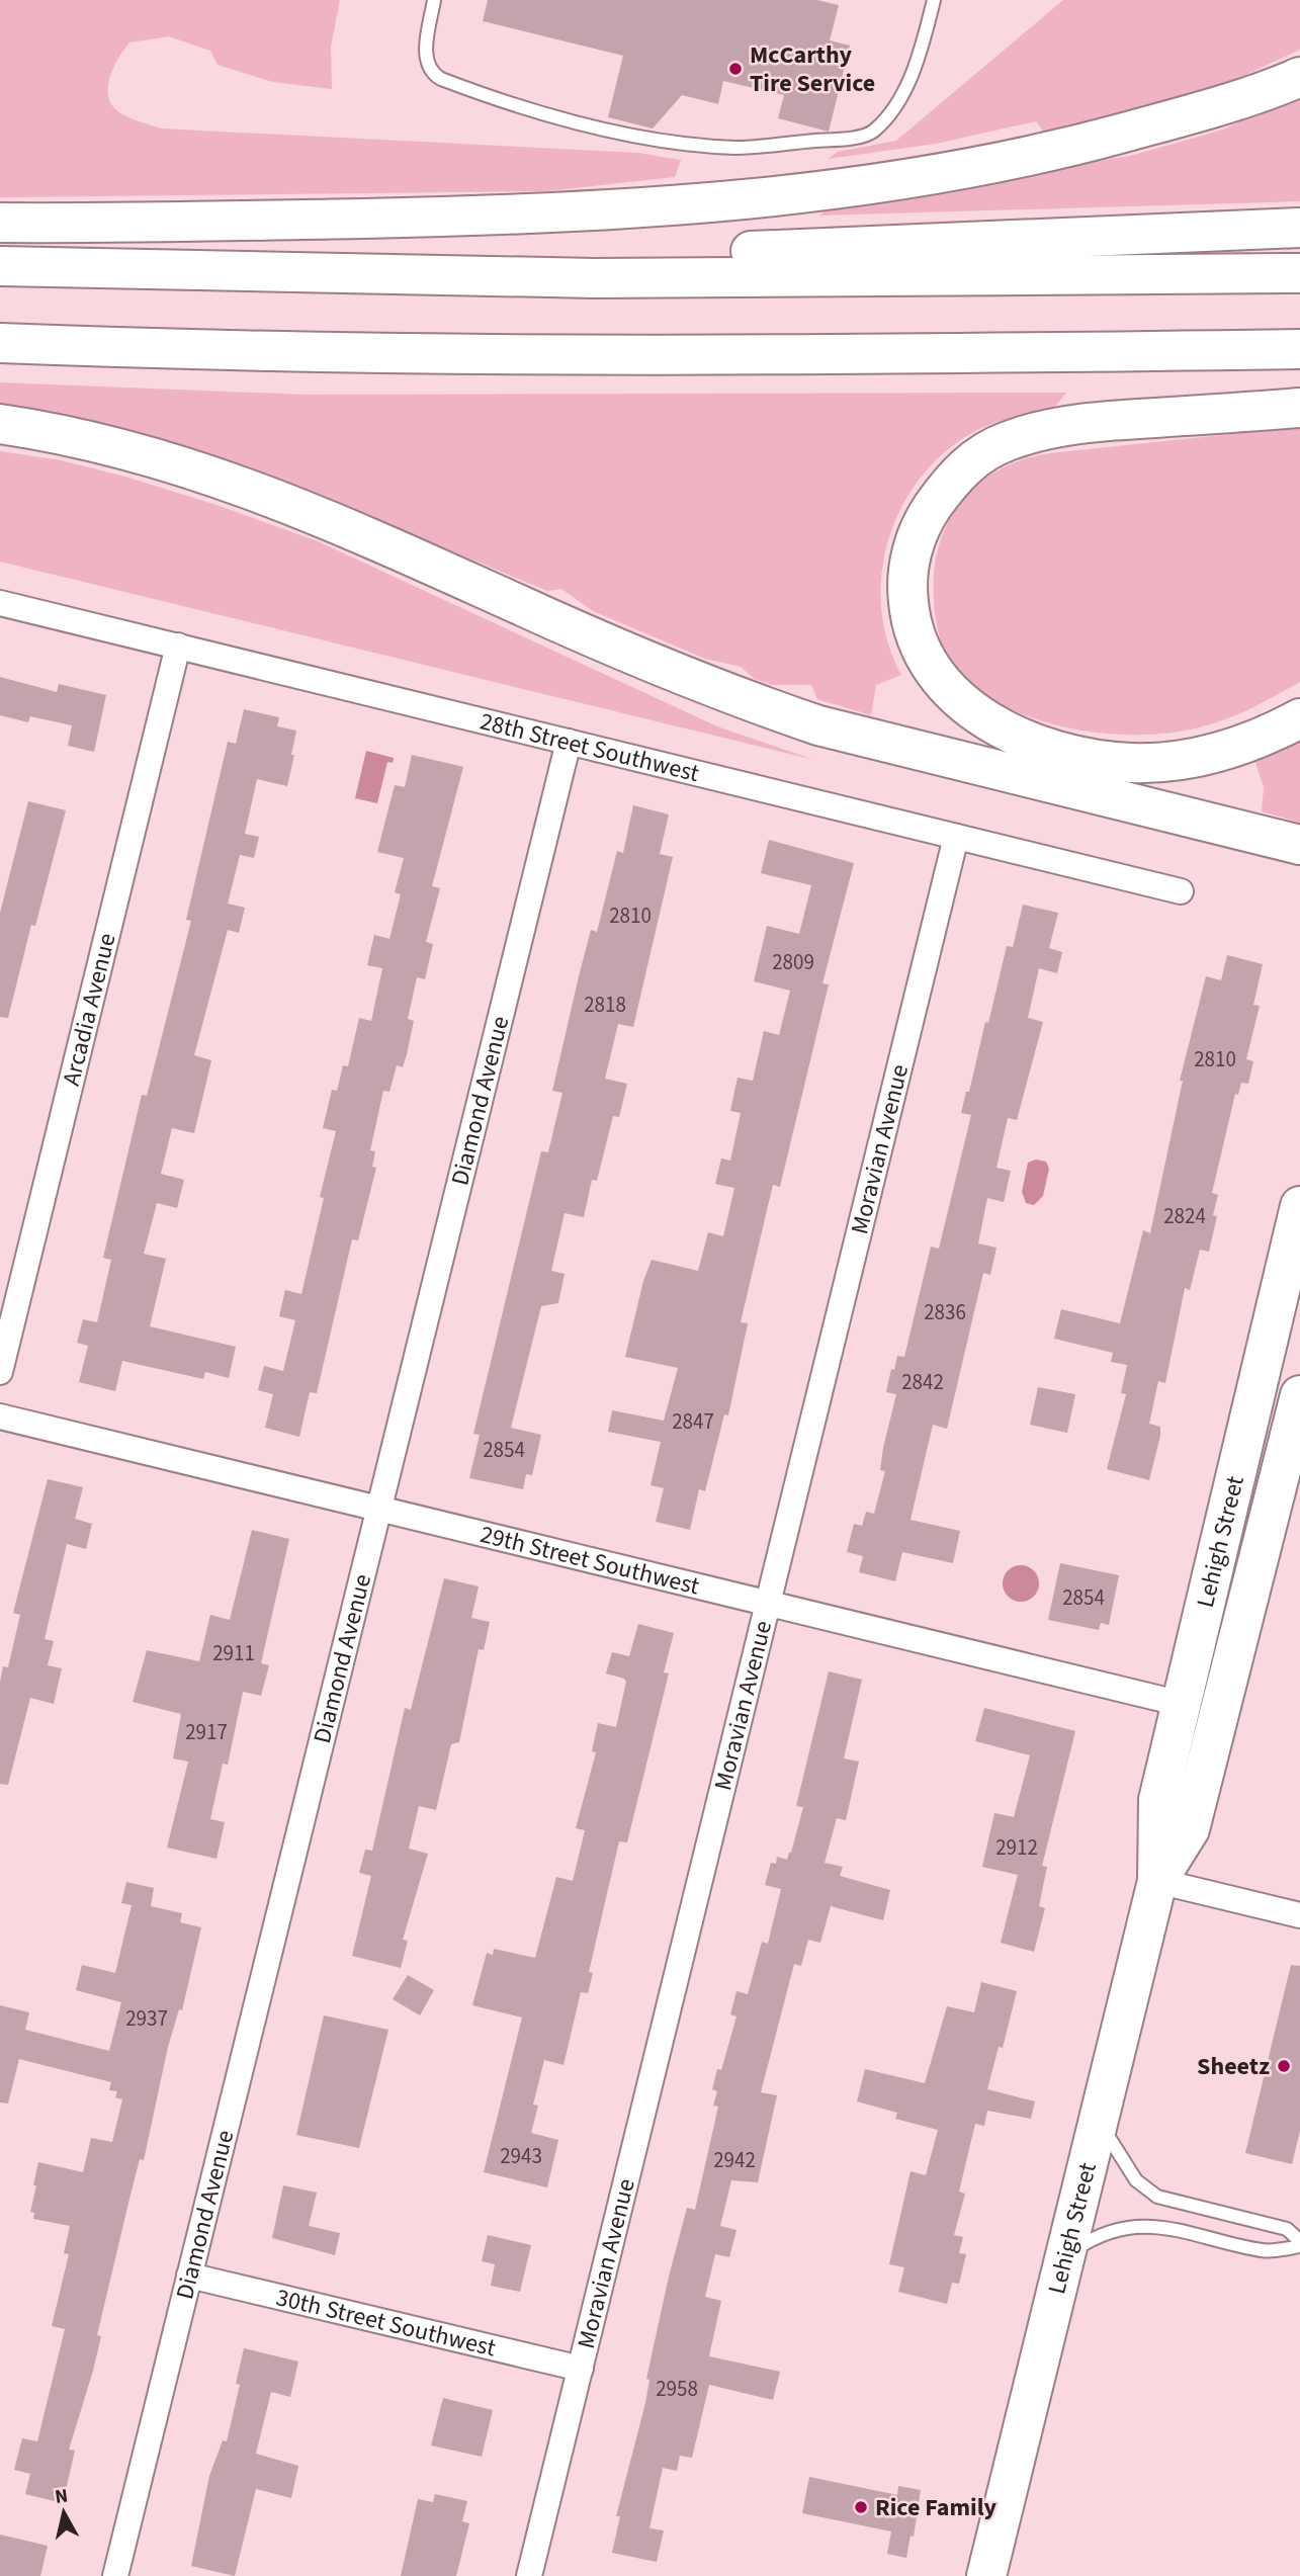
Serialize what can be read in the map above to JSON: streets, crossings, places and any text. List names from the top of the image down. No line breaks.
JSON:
{"streets":{"highway":["Lehigh Street"],"street":["28th Street Southwest","Arcadia Avenue","Diamond Avenue","Moravian Avenue","29th Street Southwest","30th Street Southwest"]},"crossings":[["28th Street Southwest","Arcadia Avenue"],["28th Street Southwest","Diamond Avenue"],["28th Street Southwest","Moravian Avenue"],["Diamond Avenue","29th Street Southwest"],["Diamond Avenue","30th Street Southwest"],["Moravian Avenue","29th Street Southwest"],["Moravian Avenue","30th Street Southwest"],["Lehigh Street","29th Street Southwest"]],"places":["McCarthy Tire Service","Sheetz","Rice Family"],"house_numbers":["2810","2809","2818","2810","2824","2836","2842","2847","2854","2854","2911","2917","2912","2937","2943","2942","2958"],"north":"top"}
